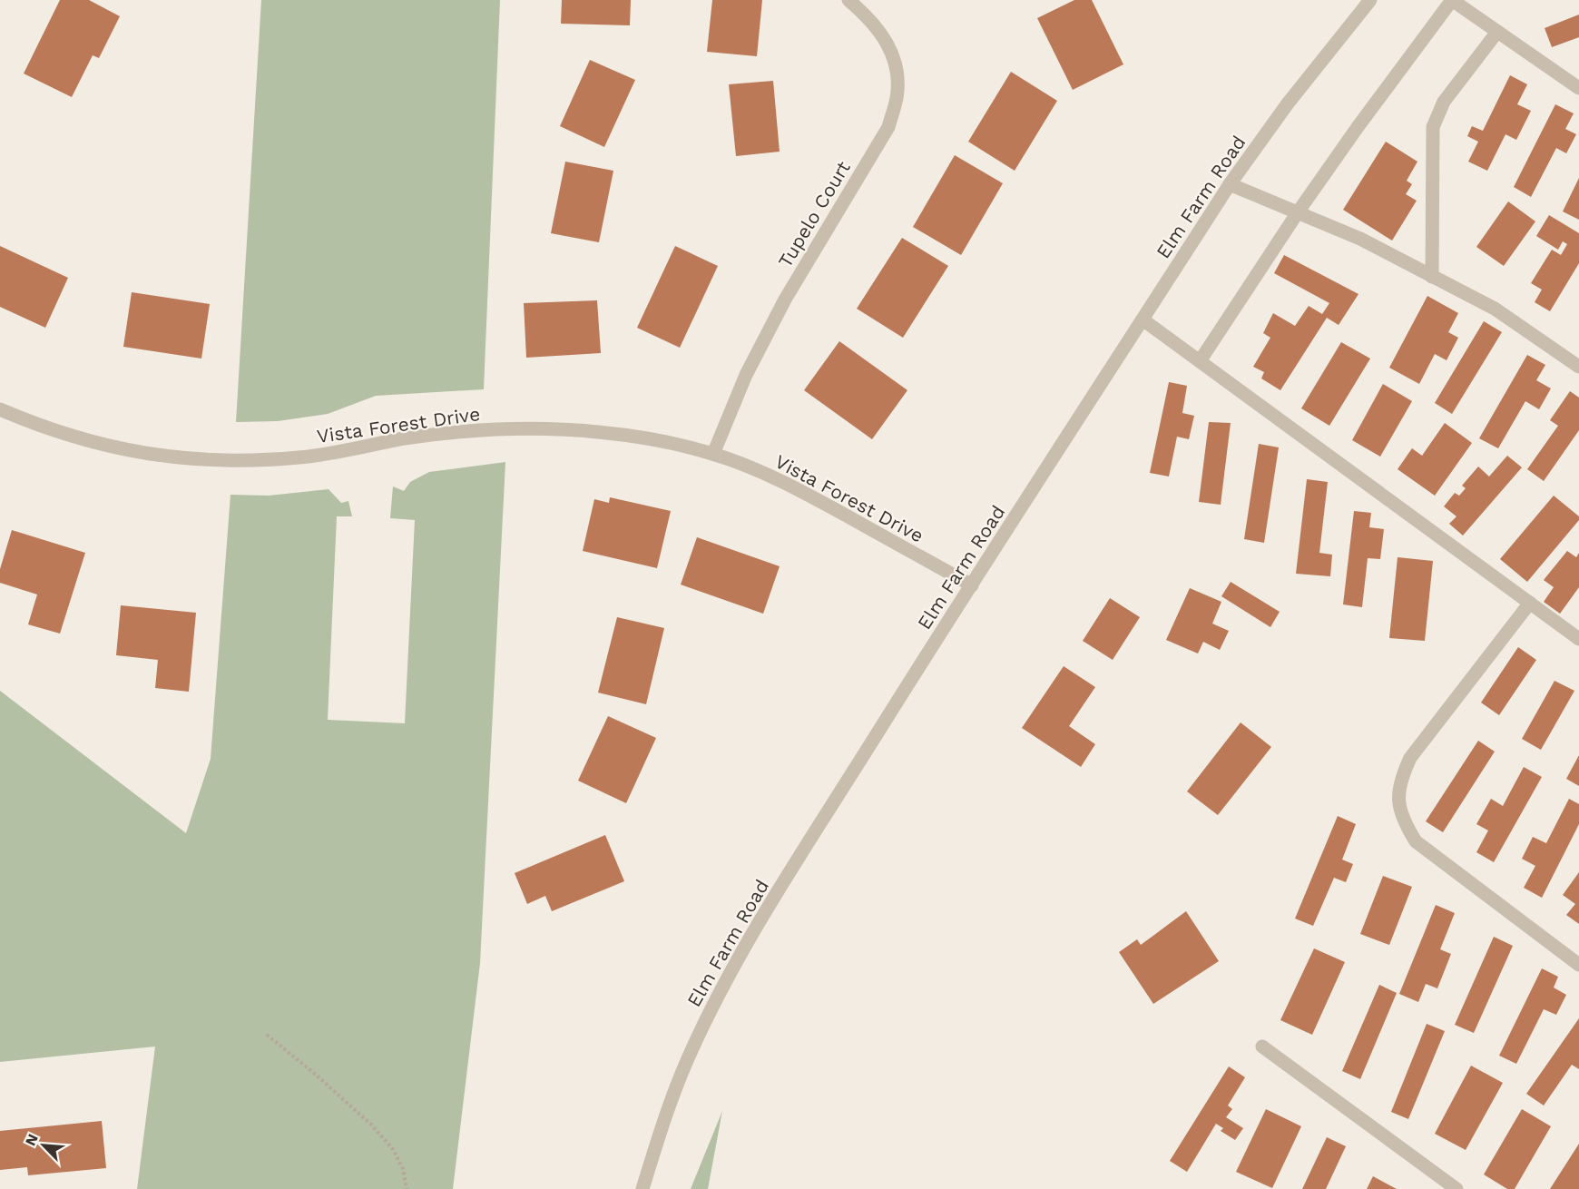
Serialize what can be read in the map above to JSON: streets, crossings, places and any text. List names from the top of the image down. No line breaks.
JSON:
{"streets":{"street":["Elm Farm Road","Tupelo Court","Vista Forest Drive"]},"crossings":[["Elm Farm Road","Vista Forest Drive"],["Tupelo Court","Vista Forest Drive"]],"north":"top left"}
